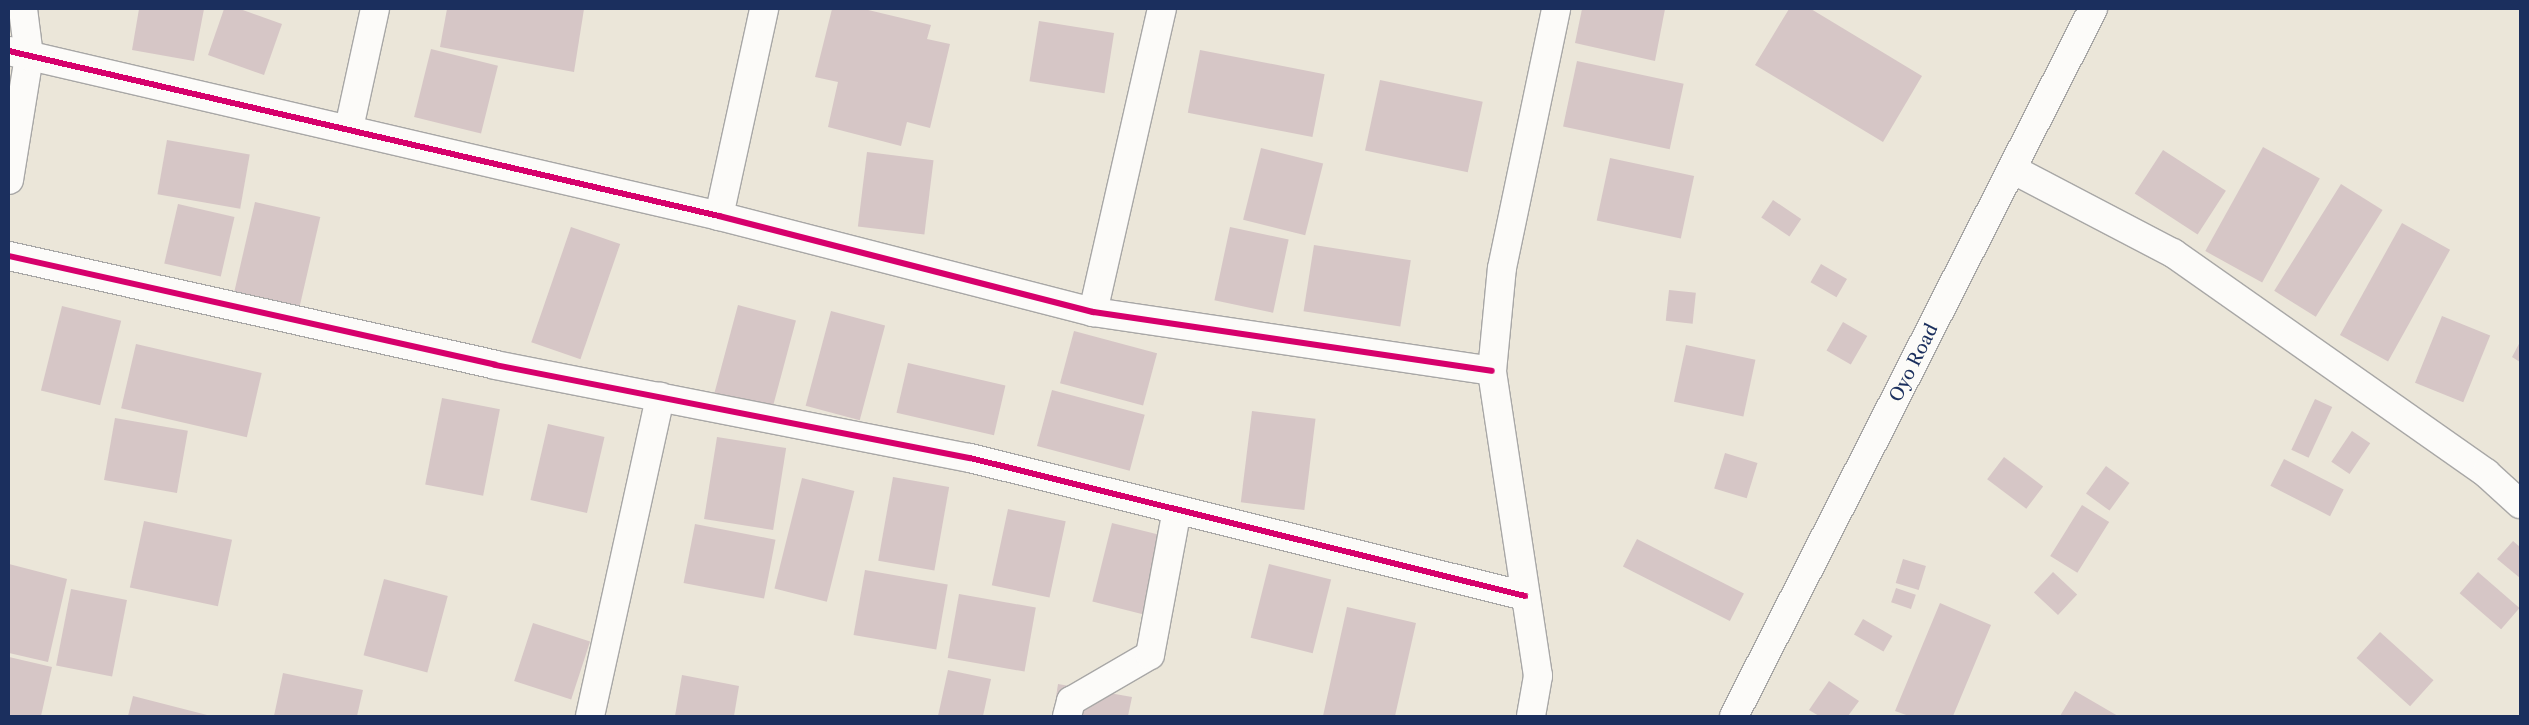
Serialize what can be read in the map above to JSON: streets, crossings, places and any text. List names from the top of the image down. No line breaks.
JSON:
{"streets":{"street":["Oyo Road"]}}
